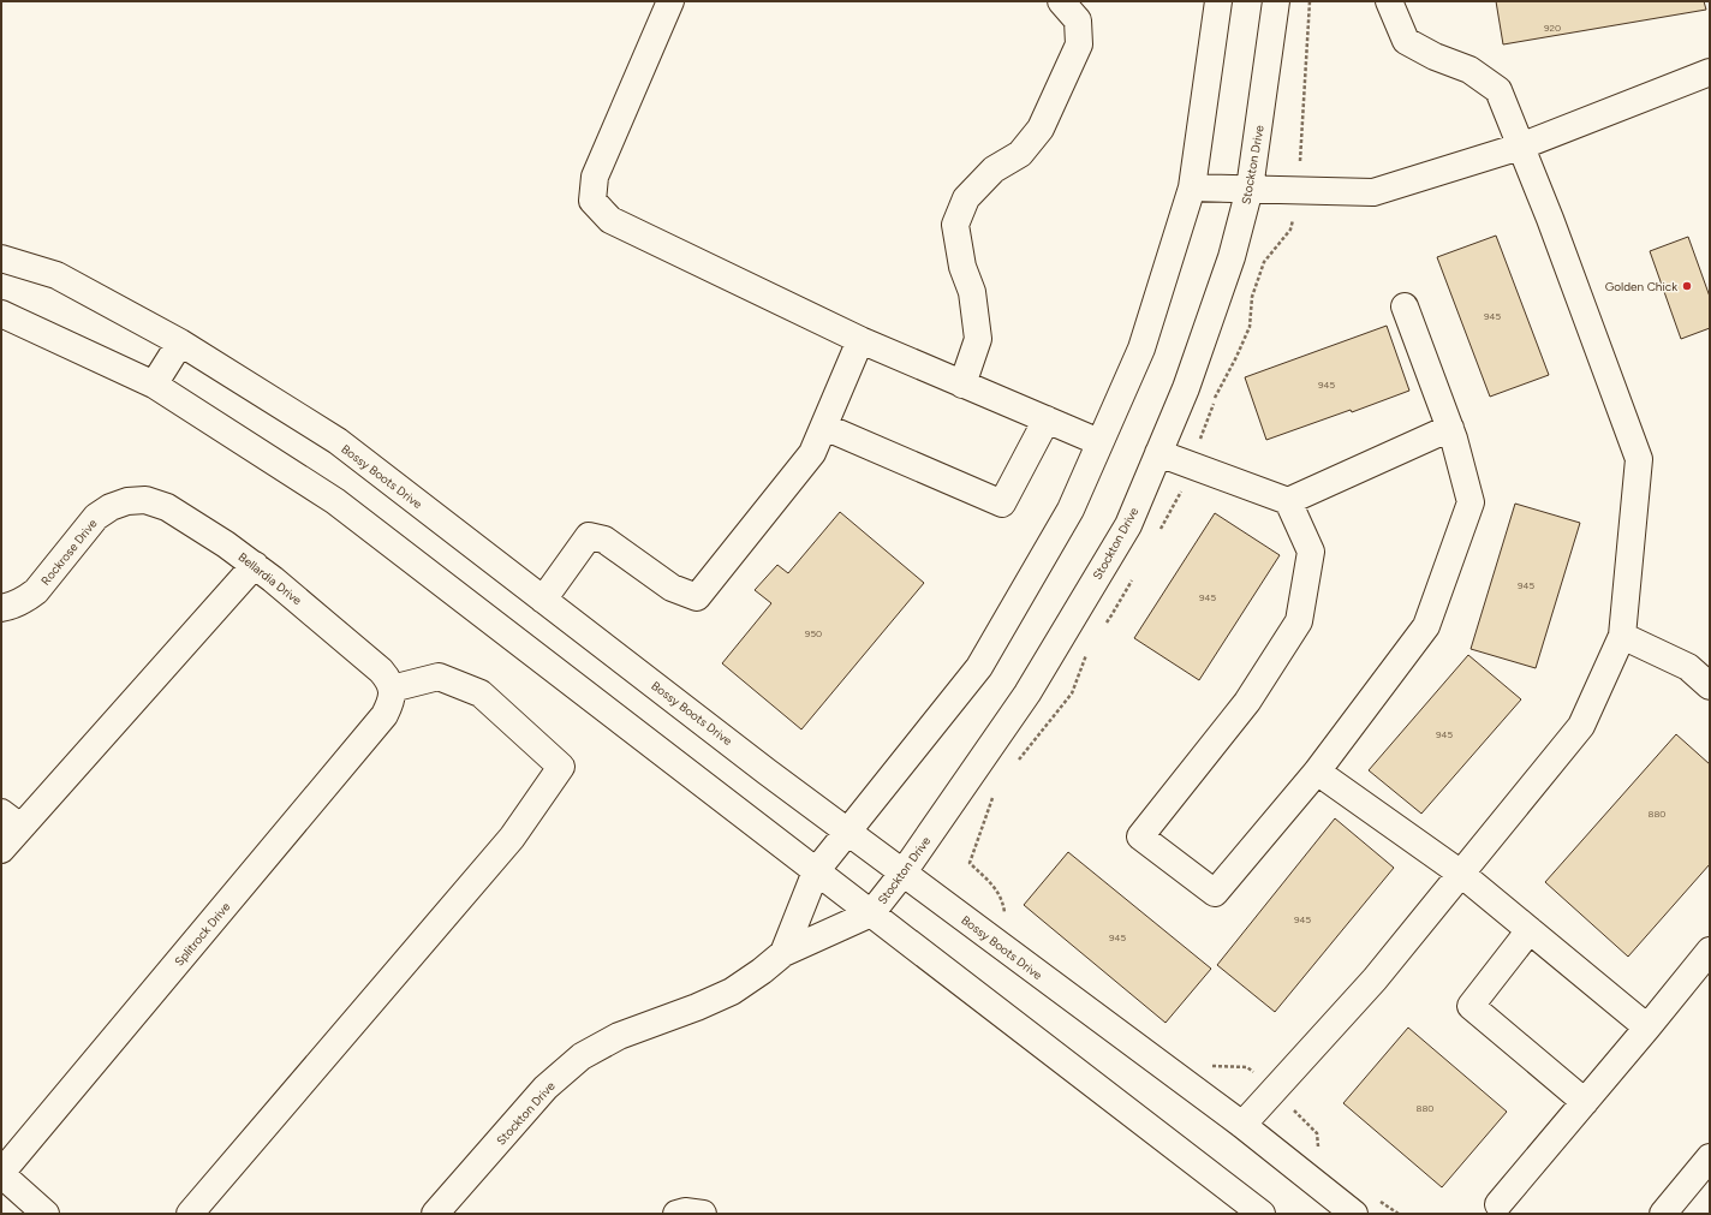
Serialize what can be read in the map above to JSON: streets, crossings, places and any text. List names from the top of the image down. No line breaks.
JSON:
{"streets":{"street":["Stockton Drive","Bossy Boots Drive","Rockrose Drive","Bellardia Drive","Splitrock Drive"]},"crossings":[["Stockton Drive","Bossy Boots Drive"],["Rockrose Drive","Bellardia Drive"],["Bellardia Drive","Splitrock Drive"]],"places":["Golden Chick"],"house_numbers":["920","945","945","945","945","950","945","880","945","945","880"]}
